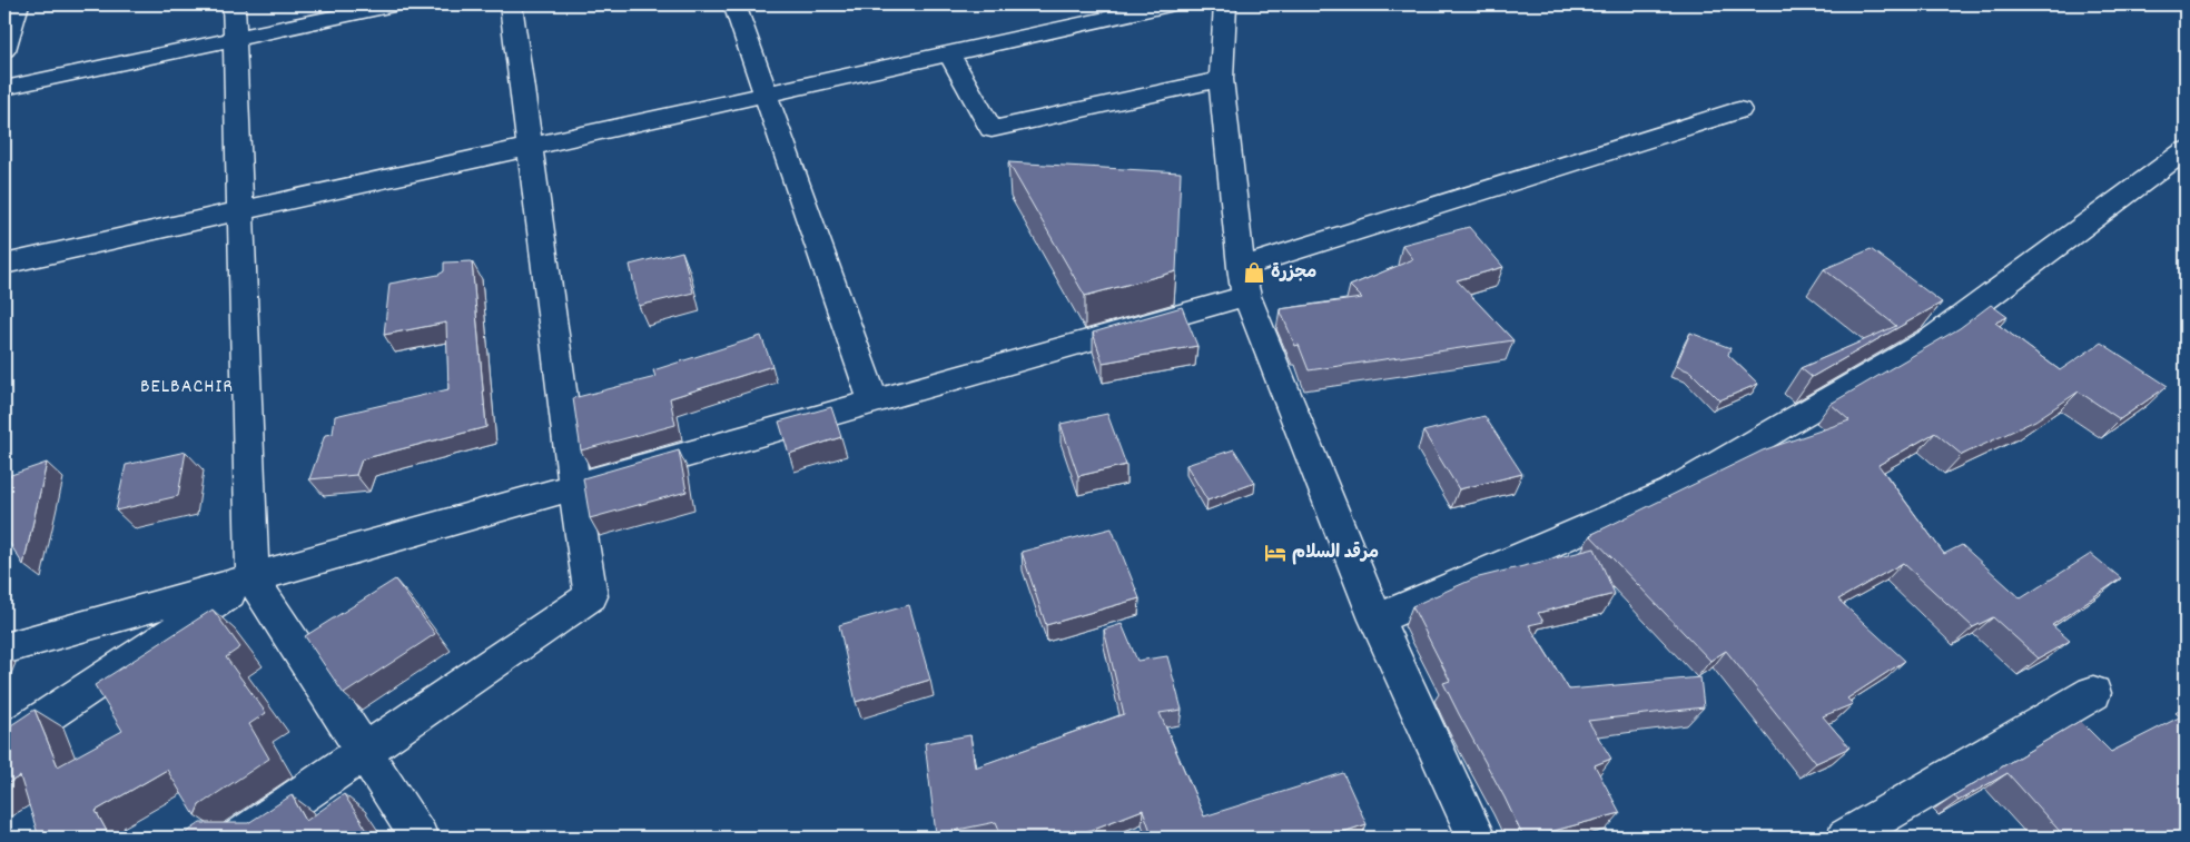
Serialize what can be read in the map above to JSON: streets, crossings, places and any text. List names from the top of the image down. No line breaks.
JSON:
{"districts":["BELBACHIR"],"places":{"shop":["مجزرة"],"hotel":["مرقد السلام"]}}
